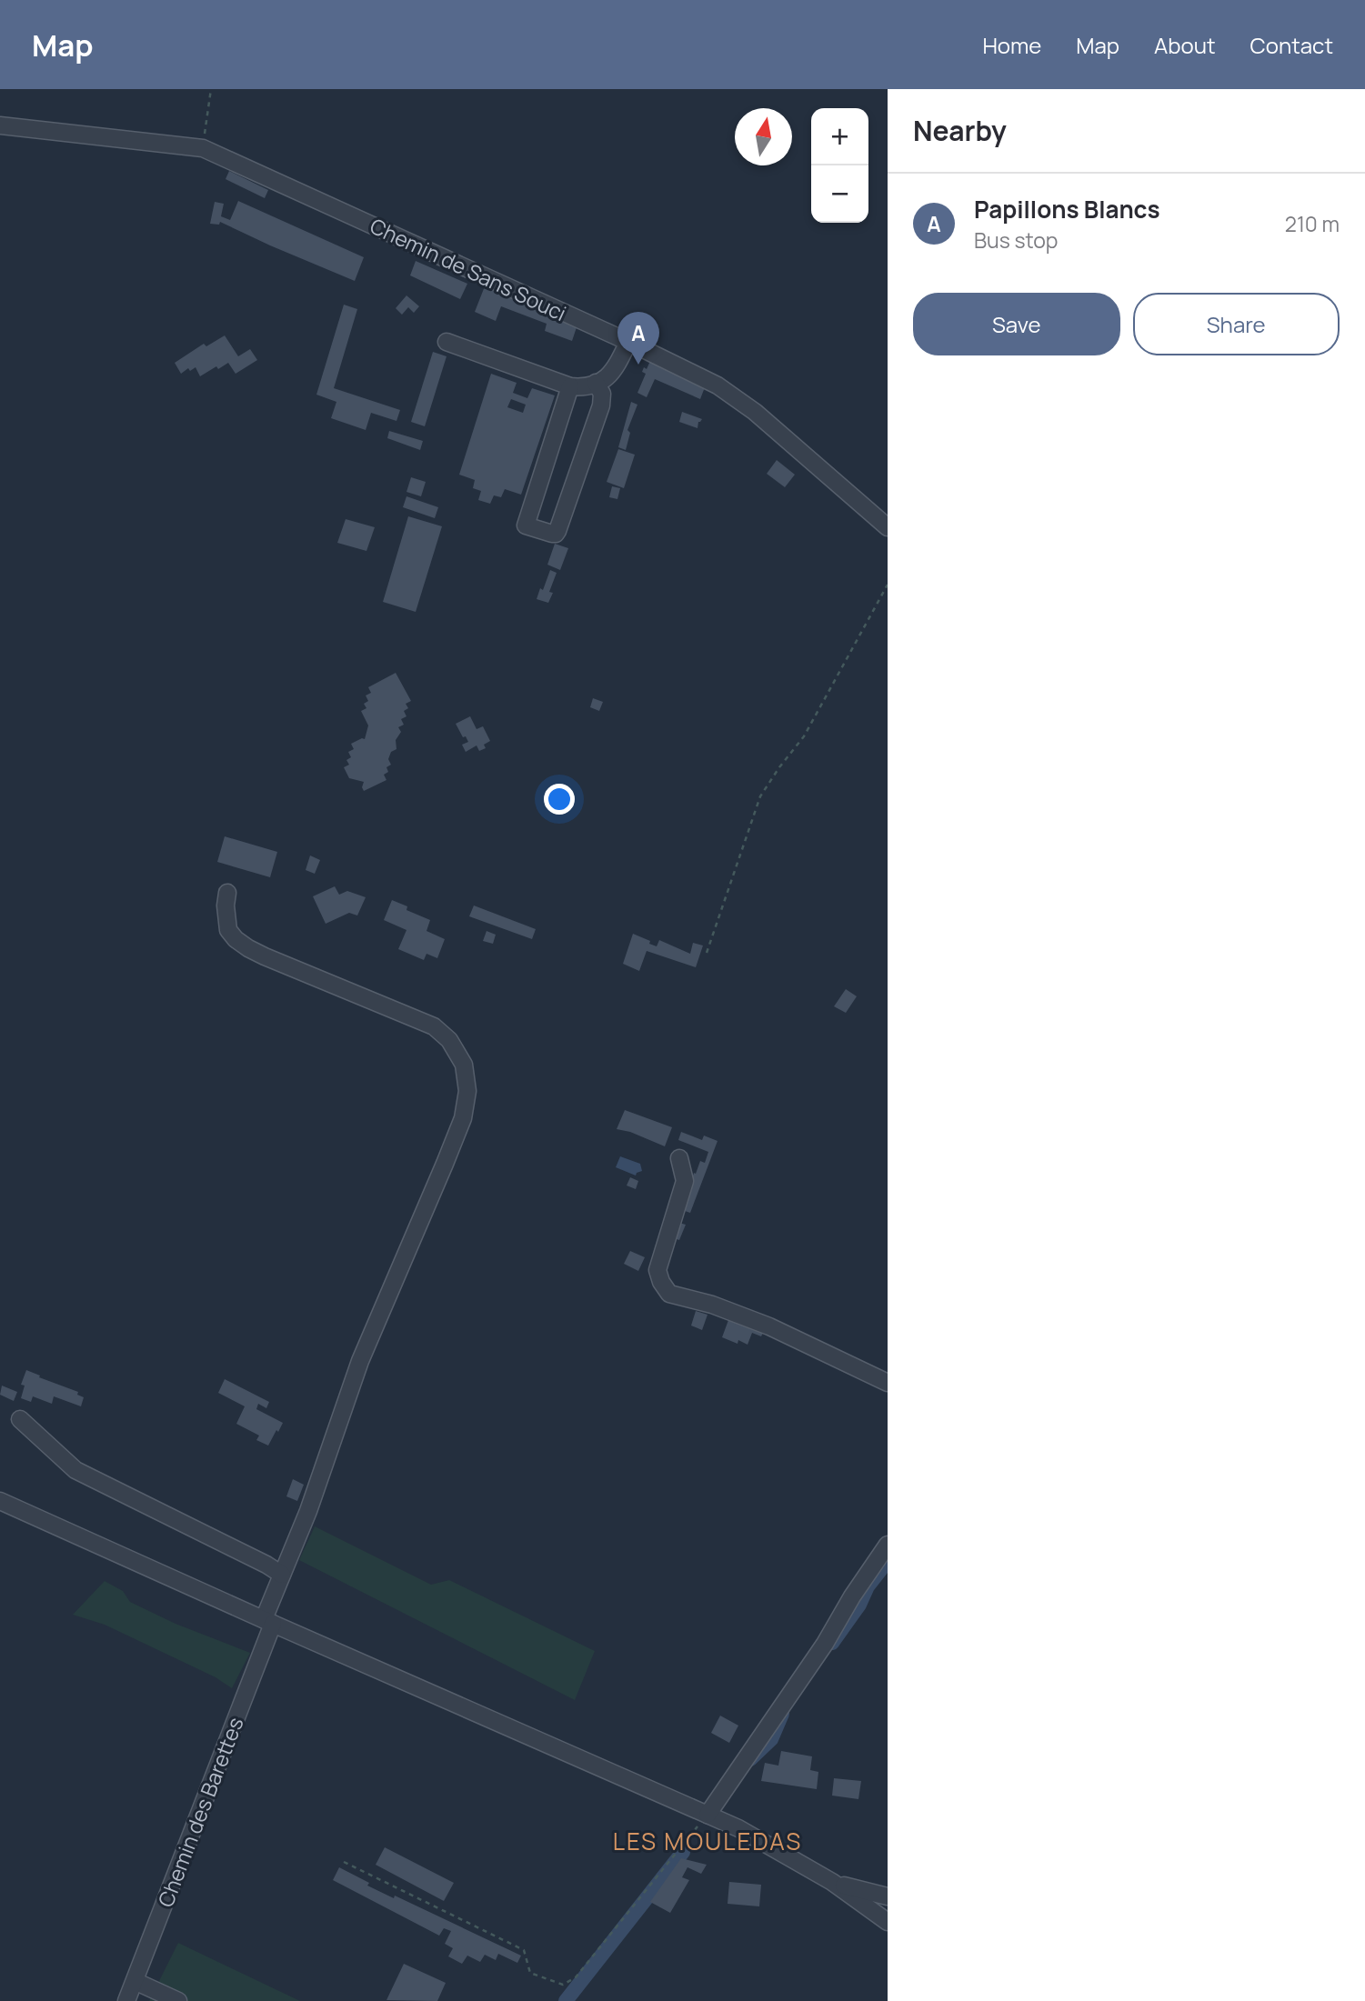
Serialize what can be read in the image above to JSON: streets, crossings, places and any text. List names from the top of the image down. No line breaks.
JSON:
{"streets":{"street":["Chemin de Sans Souci","Chemin des Barettes"]},"districts":["LES MOULEDAS"],"north":"top","page":{"header":"Map","nav":["Home","Map","About","Contact"],"heading":"Nearby","map_buttons":["+","−"],"list":[{"mark":"A","name":"Papillons Blancs","note":"Bus stop","value":"210 m"}],"buttons":["Save","Share"],"pins":"A"}}
